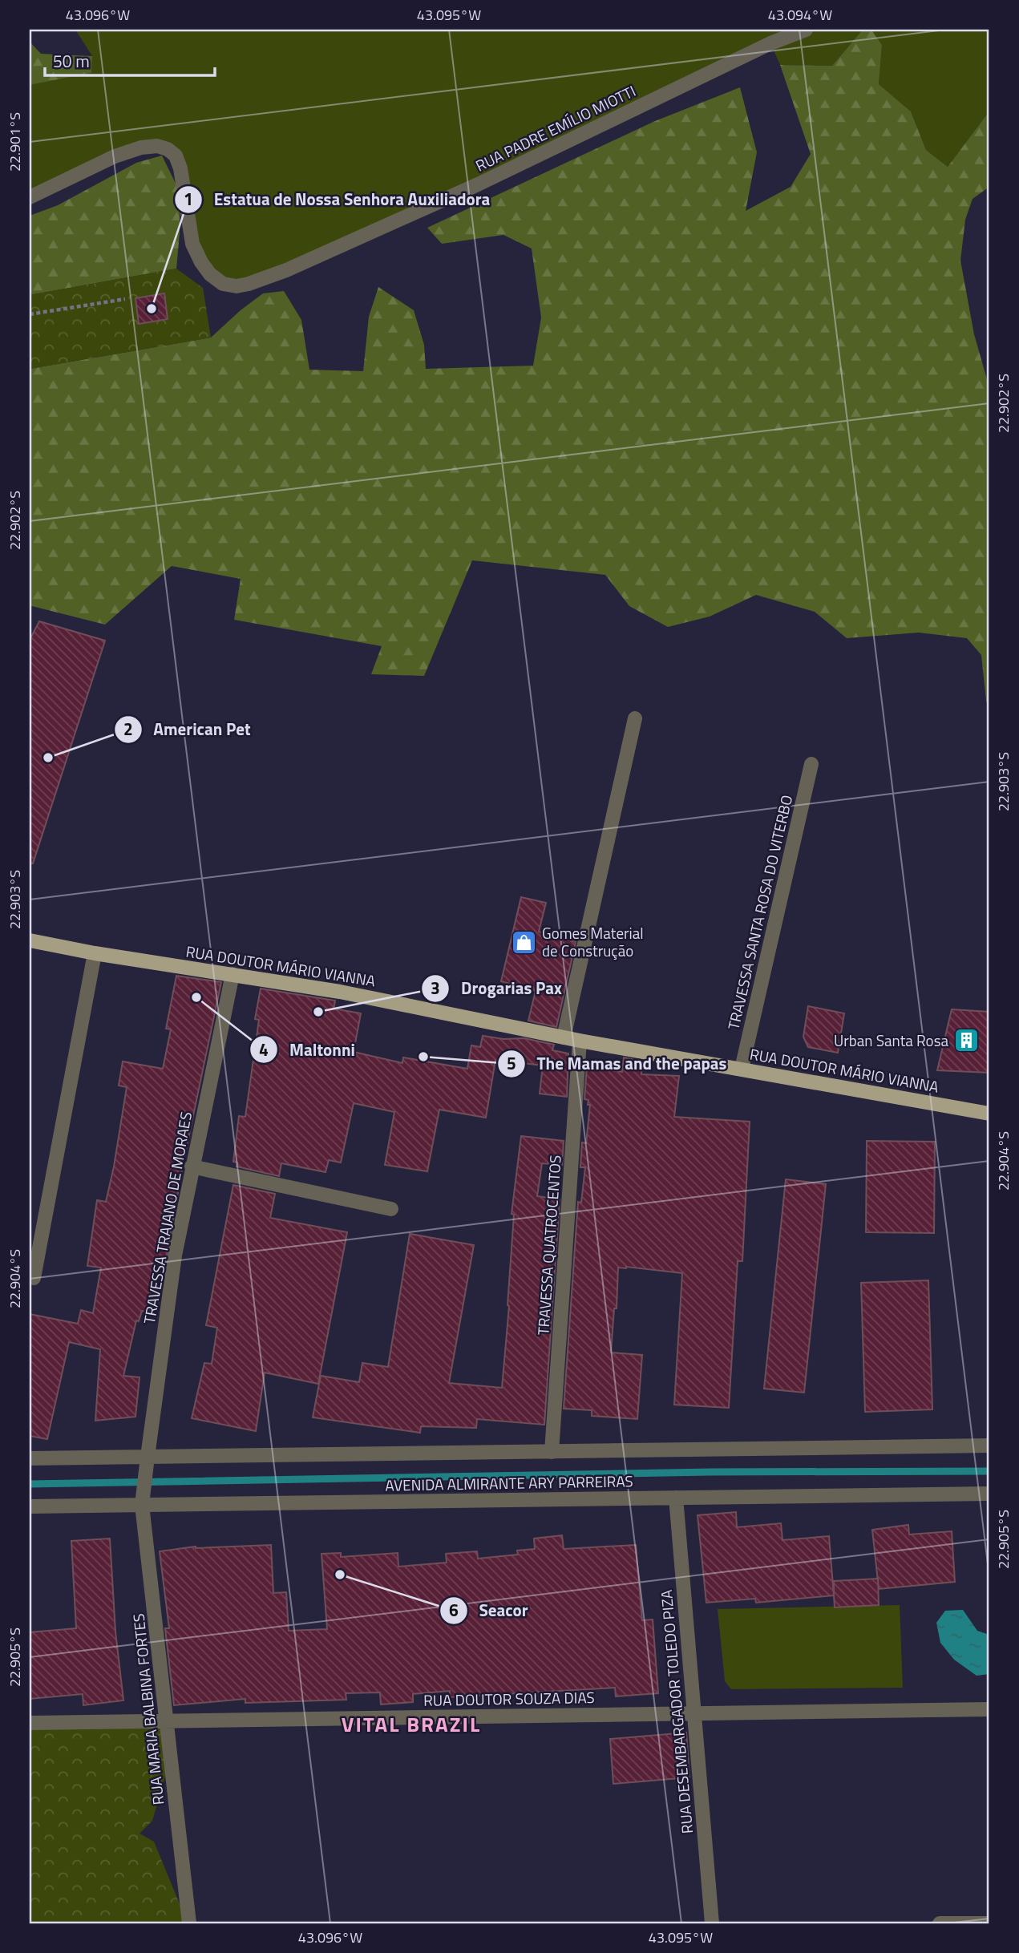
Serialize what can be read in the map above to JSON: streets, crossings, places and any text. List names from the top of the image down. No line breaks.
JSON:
{"streets":{"main road":["RUA DOUTOR MÁRIO VIANNA"],"street":["RUA PADRE EMÍLIO MIOTTI","TRAVESSA SANTA ROSA DO VITERBO","TRAVESSA TRAJANO DE MORAES","TRAVESSA QUATROCENTOS","AVENIDA ALMIRANTE ARY PARREIRAS","RUA DOUTOR SOUZA DIAS","RUA MARIA BALBINA FORTES","RUA DESEMBARGADOR TOLEDO PIZA"]},"crossings":[["TRAVESSA SANTA ROSA DO VITERBO","RUA DOUTOR MÁRIO VIANNA"],["RUA DOUTOR MÁRIO VIANNA","TRAVESSA TRAJANO DE MORAES"],["RUA DOUTOR MÁRIO VIANNA","TRAVESSA QUATROCENTOS"],["TRAVESSA TRAJANO DE MORAES","AVENIDA ALMIRANTE ARY PARREIRAS"],["TRAVESSA TRAJANO DE MORAES","RUA MARIA BALBINA FORTES"],["TRAVESSA QUATROCENTOS","AVENIDA ALMIRANTE ARY PARREIRAS"],["AVENIDA ALMIRANTE ARY PARREIRAS","RUA MARIA BALBINA FORTES"],["AVENIDA ALMIRANTE ARY PARREIRAS","RUA DESEMBARGADOR TOLEDO PIZA"],["RUA DOUTOR SOUZA DIAS","RUA MARIA BALBINA FORTES"],["RUA DOUTOR SOUZA DIAS","RUA DESEMBARGADOR TOLEDO PIZA"]],"districts":["VITAL BRAZIL"],"places":{"other":["Estatua de Nossa Senhora Auxiliadora","American Pet","Maltonni","Drogarias Pax","The Mamas and the papas","Seacor"],"shop":["Gomes Material de Construção"],"building":["Urban Santa Rosa"]},"scale_bar":"50 m","coordinates":["43.096°W","43.095°W","43.094°W","22.901°S","22.902°S","22.903°S","22.904°S","22.905°S"]}
